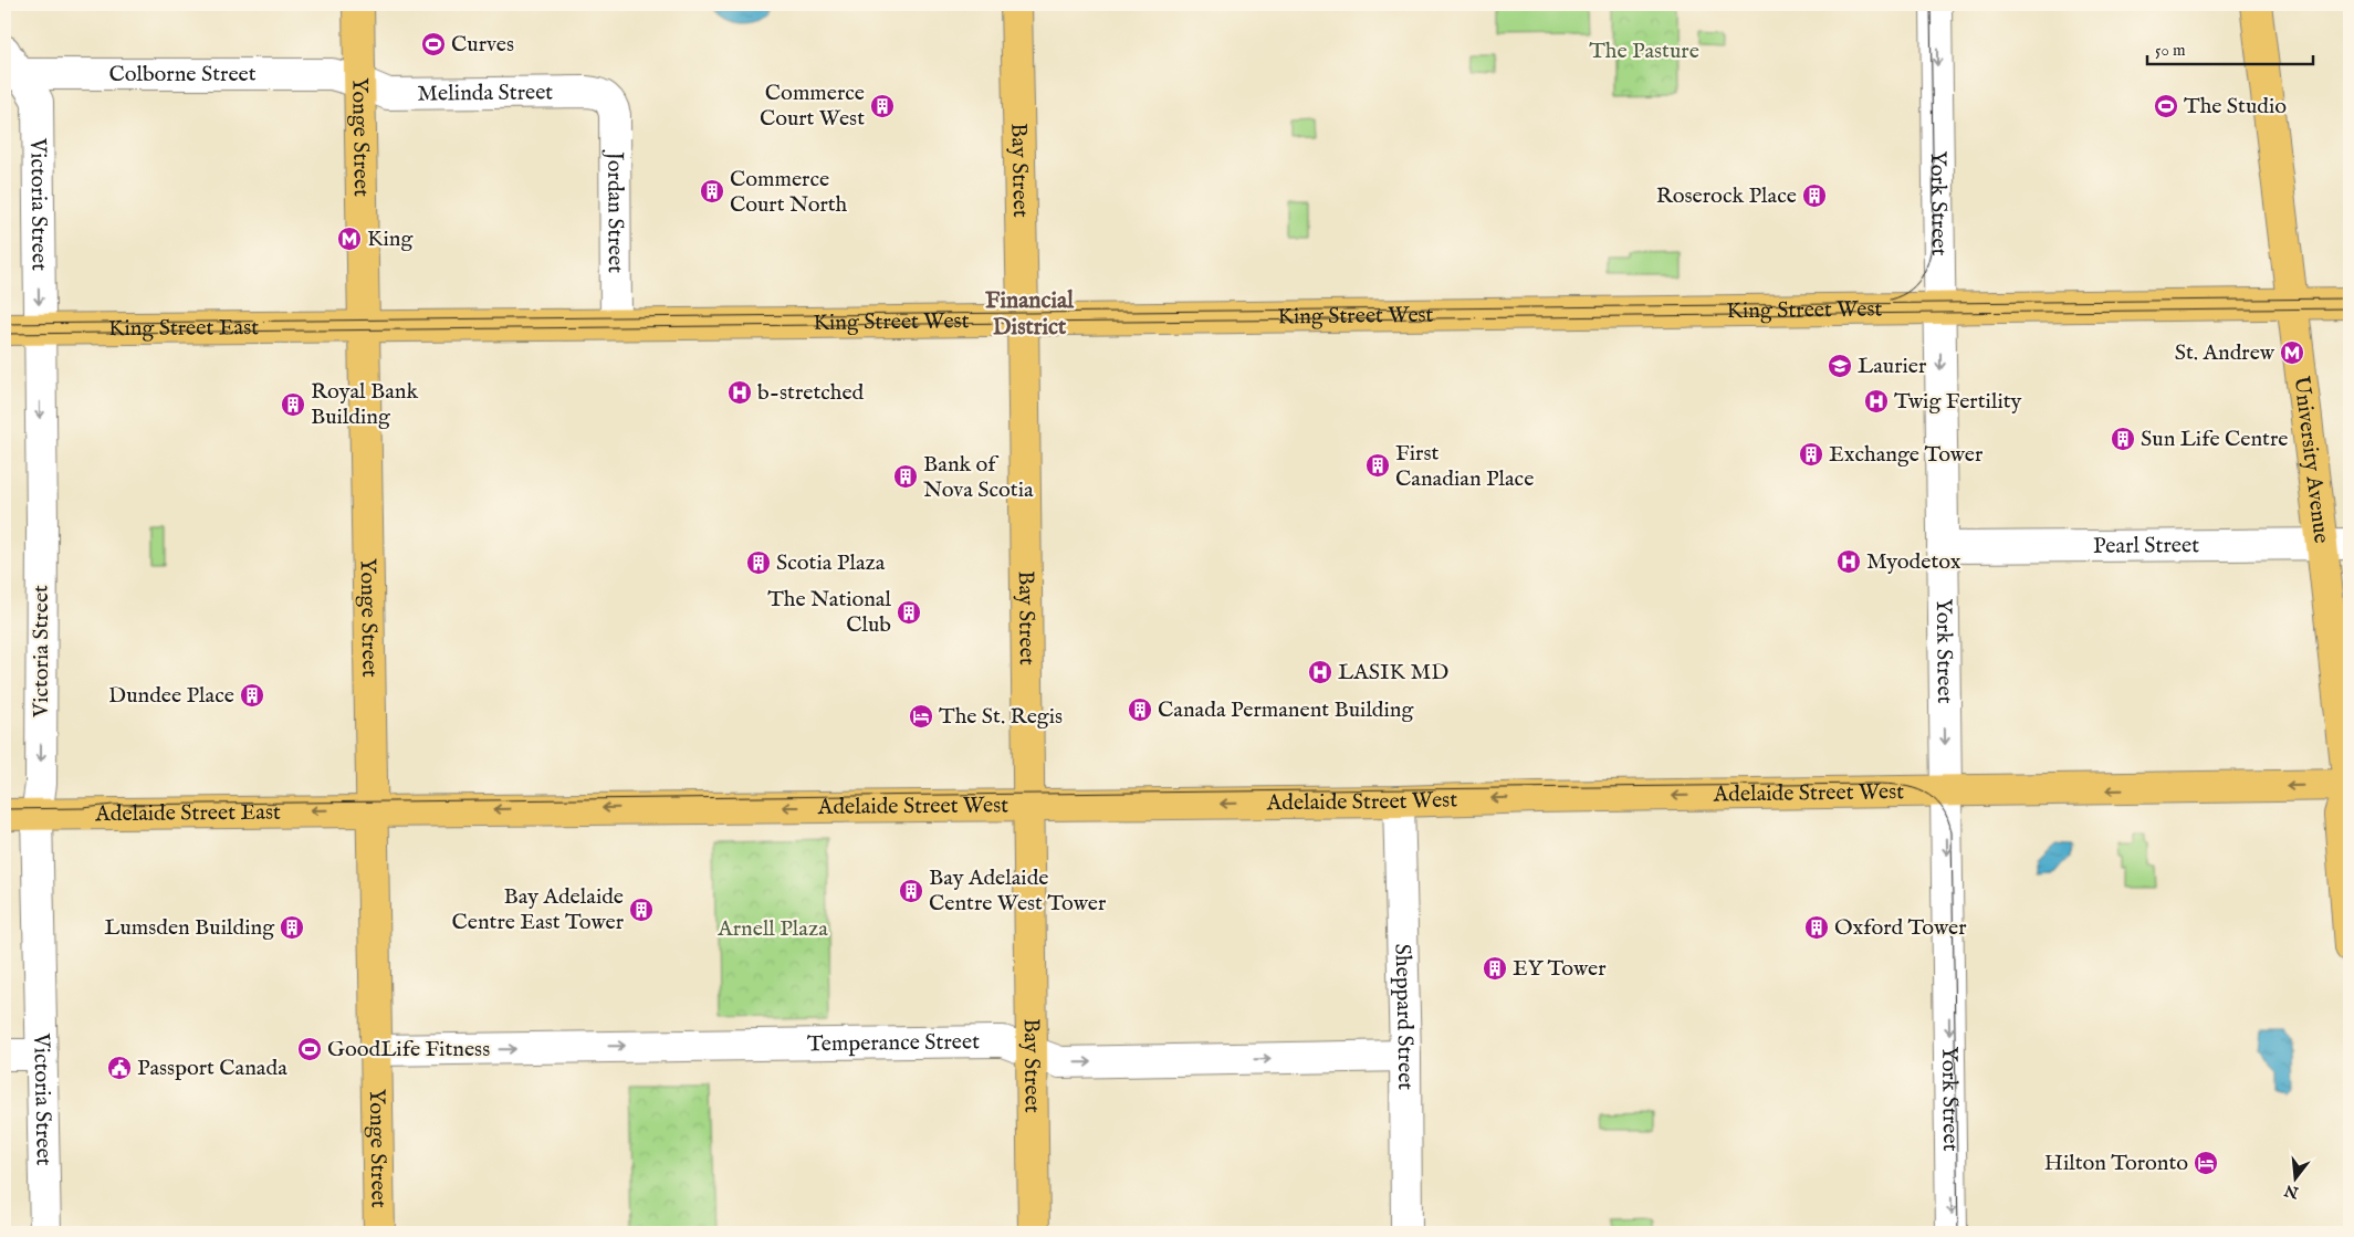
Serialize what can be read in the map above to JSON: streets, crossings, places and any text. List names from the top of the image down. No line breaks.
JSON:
{"streets":{"main road":["Yonge Street","Bay Street","King Street West","King Street East","University Avenue","Adelaide Street West","Adelaide Street East"],"street":["Colborne Street","Melinda Street","Victoria Street","York Street","Jordan Street","Pearl Street","Sheppard Street","Temperance Street"]},"crossings":[["Colborne Street","Melinda Street"],["Colborne Street","Yonge Street"],["Colborne Street","Victoria Street"],["Melinda Street","Yonge Street"],["Melinda Street","Jordan Street"],["Yonge Street","King Street West"],["Yonge Street","King Street East"],["Yonge Street","Adelaide Street West"],["Yonge Street","Adelaide Street East"],["Yonge Street","Temperance Street"],["Bay Street","King Street West"],["Bay Street","Adelaide Street West"],["Bay Street","Temperance Street"],["Victoria Street","King Street East"],["Victoria Street","Adelaide Street East"],["York Street","King Street West"],["York Street","Pearl Street"],["York Street","Adelaide Street West"],["Jordan Street","King Street West"],["King Street West","King Street East"],["King Street West","University Avenue"],["University Avenue","Pearl Street"],["University Avenue","Adelaide Street West"],["Adelaide Street West","Adelaide Street East"],["Adelaide Street West","Sheppard Street"],["Sheppard Street","Temperance Street"]],"one_way":["Victoria Street","York Street","Adelaide Street West","Adelaide Street East","Temperance Street"],"districts":["Financial District"],"parks":["The Pasture","Arnell Plaza"],"places":{"sports":["Curves","The Studio","GoodLife Fitness"],"building":["Commerce Court West","Commerce Court North","Roserock Place","Royal Bank Building","Sun Life Centre","Exchange Tower","First Canadian Place","Bank of Nova Scotia","Scotia Plaza","The National Club","Dundee Place","Canada Permanent Building","Bay Adelaide Centre West Tower","Bay Adelaide Centre East Tower","Lumsden Building","Oxford Tower","EY Tower"],"metro station":["King","St. Andrew"],"school or university":["Laurier"],"hospital":["b-stretched","Twig Fertility","Myodetox","LASIK MD"],"hotel":["The St. Regis","Hilton Toronto"],"public building":["Passport Canada"]},"scale_bar":"50 m","north":"bottom"}
